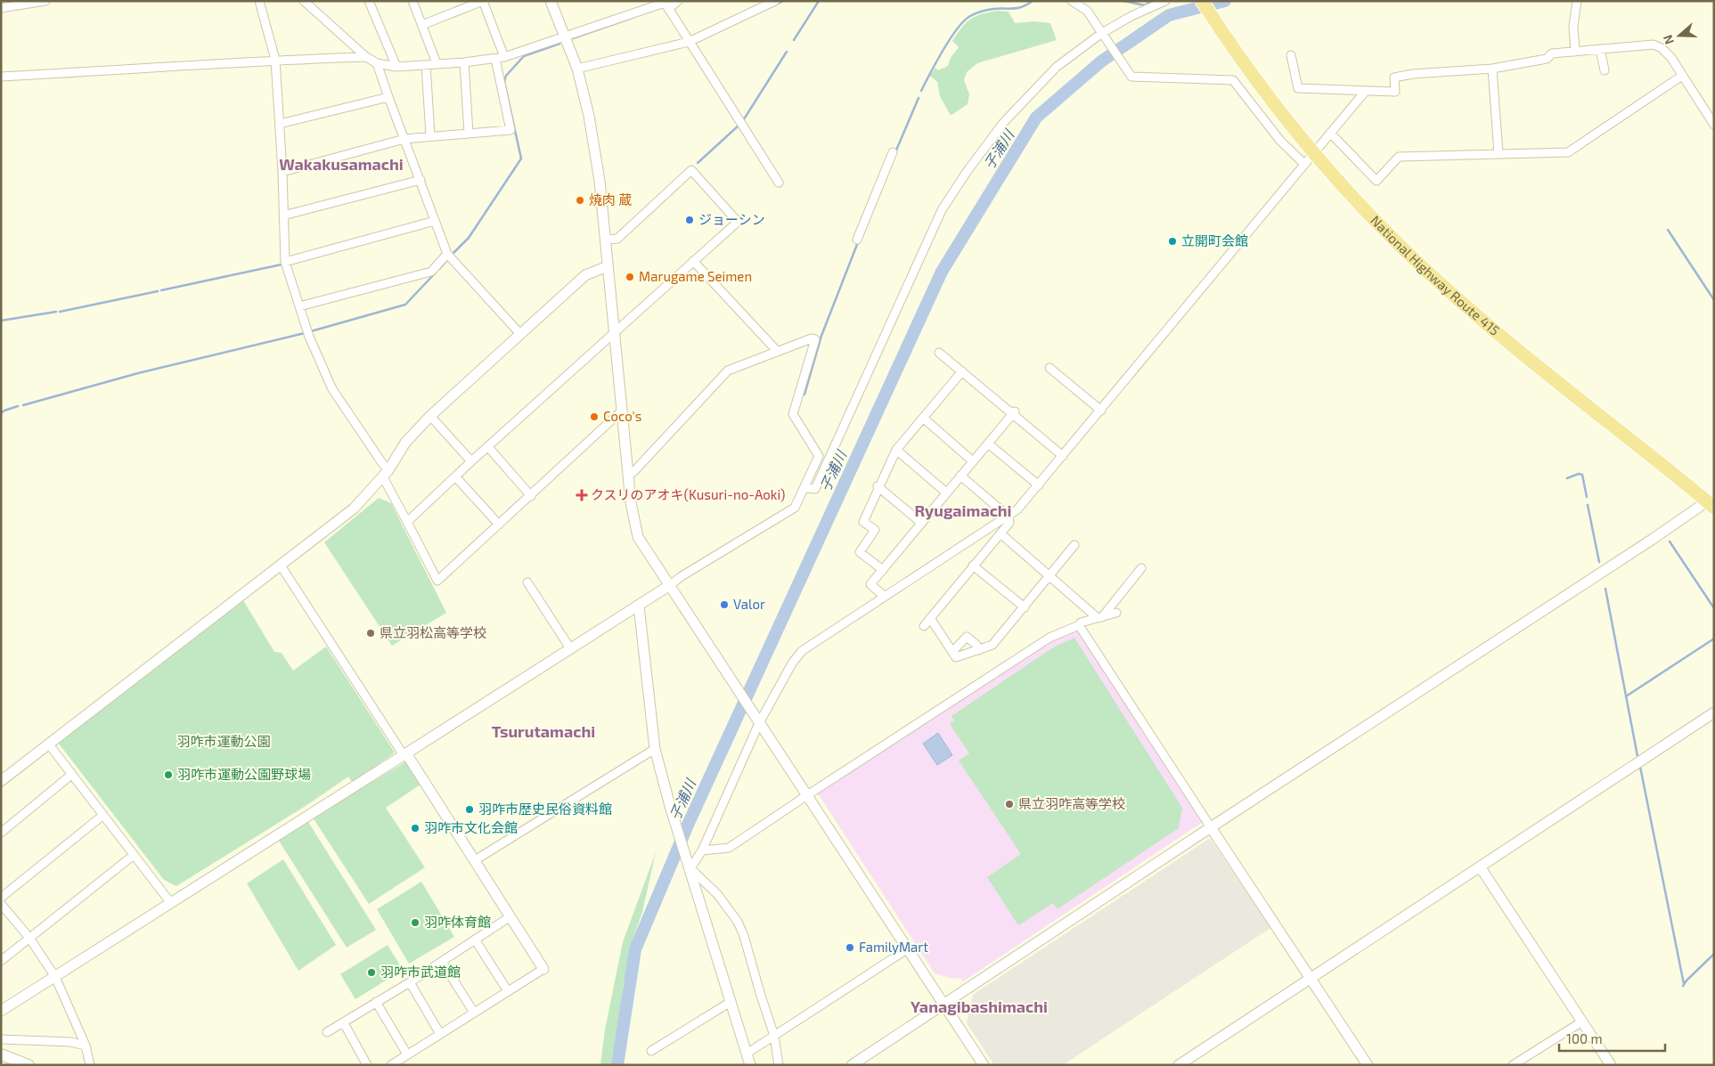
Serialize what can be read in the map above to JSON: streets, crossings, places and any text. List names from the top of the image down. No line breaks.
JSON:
{"streets":{"highway":["National Highway Route 415"]},"districts":["Wakakusamachi","Ryugaimachi","Tsurutamachi","Yanagibashimachi"],"water":["子浦川"],"parks":["羽咋市運動公園"],"places":{"other":["焼肉 蔵","ジョーシン","立開町会館","Marugame Seimen","Coco's","Valor","県立羽松高等学校","羽咋市運動公園野球場","県立羽咋高等学校","羽咋市歴史民俗資料館","羽咋市文化会館","羽咋体育館","FamilyMart","羽咋市武道館"],"health":["クスリのアオキ(Kusuri-no-Aoki)"]},"scale_bar":"100 m","north":"left"}
